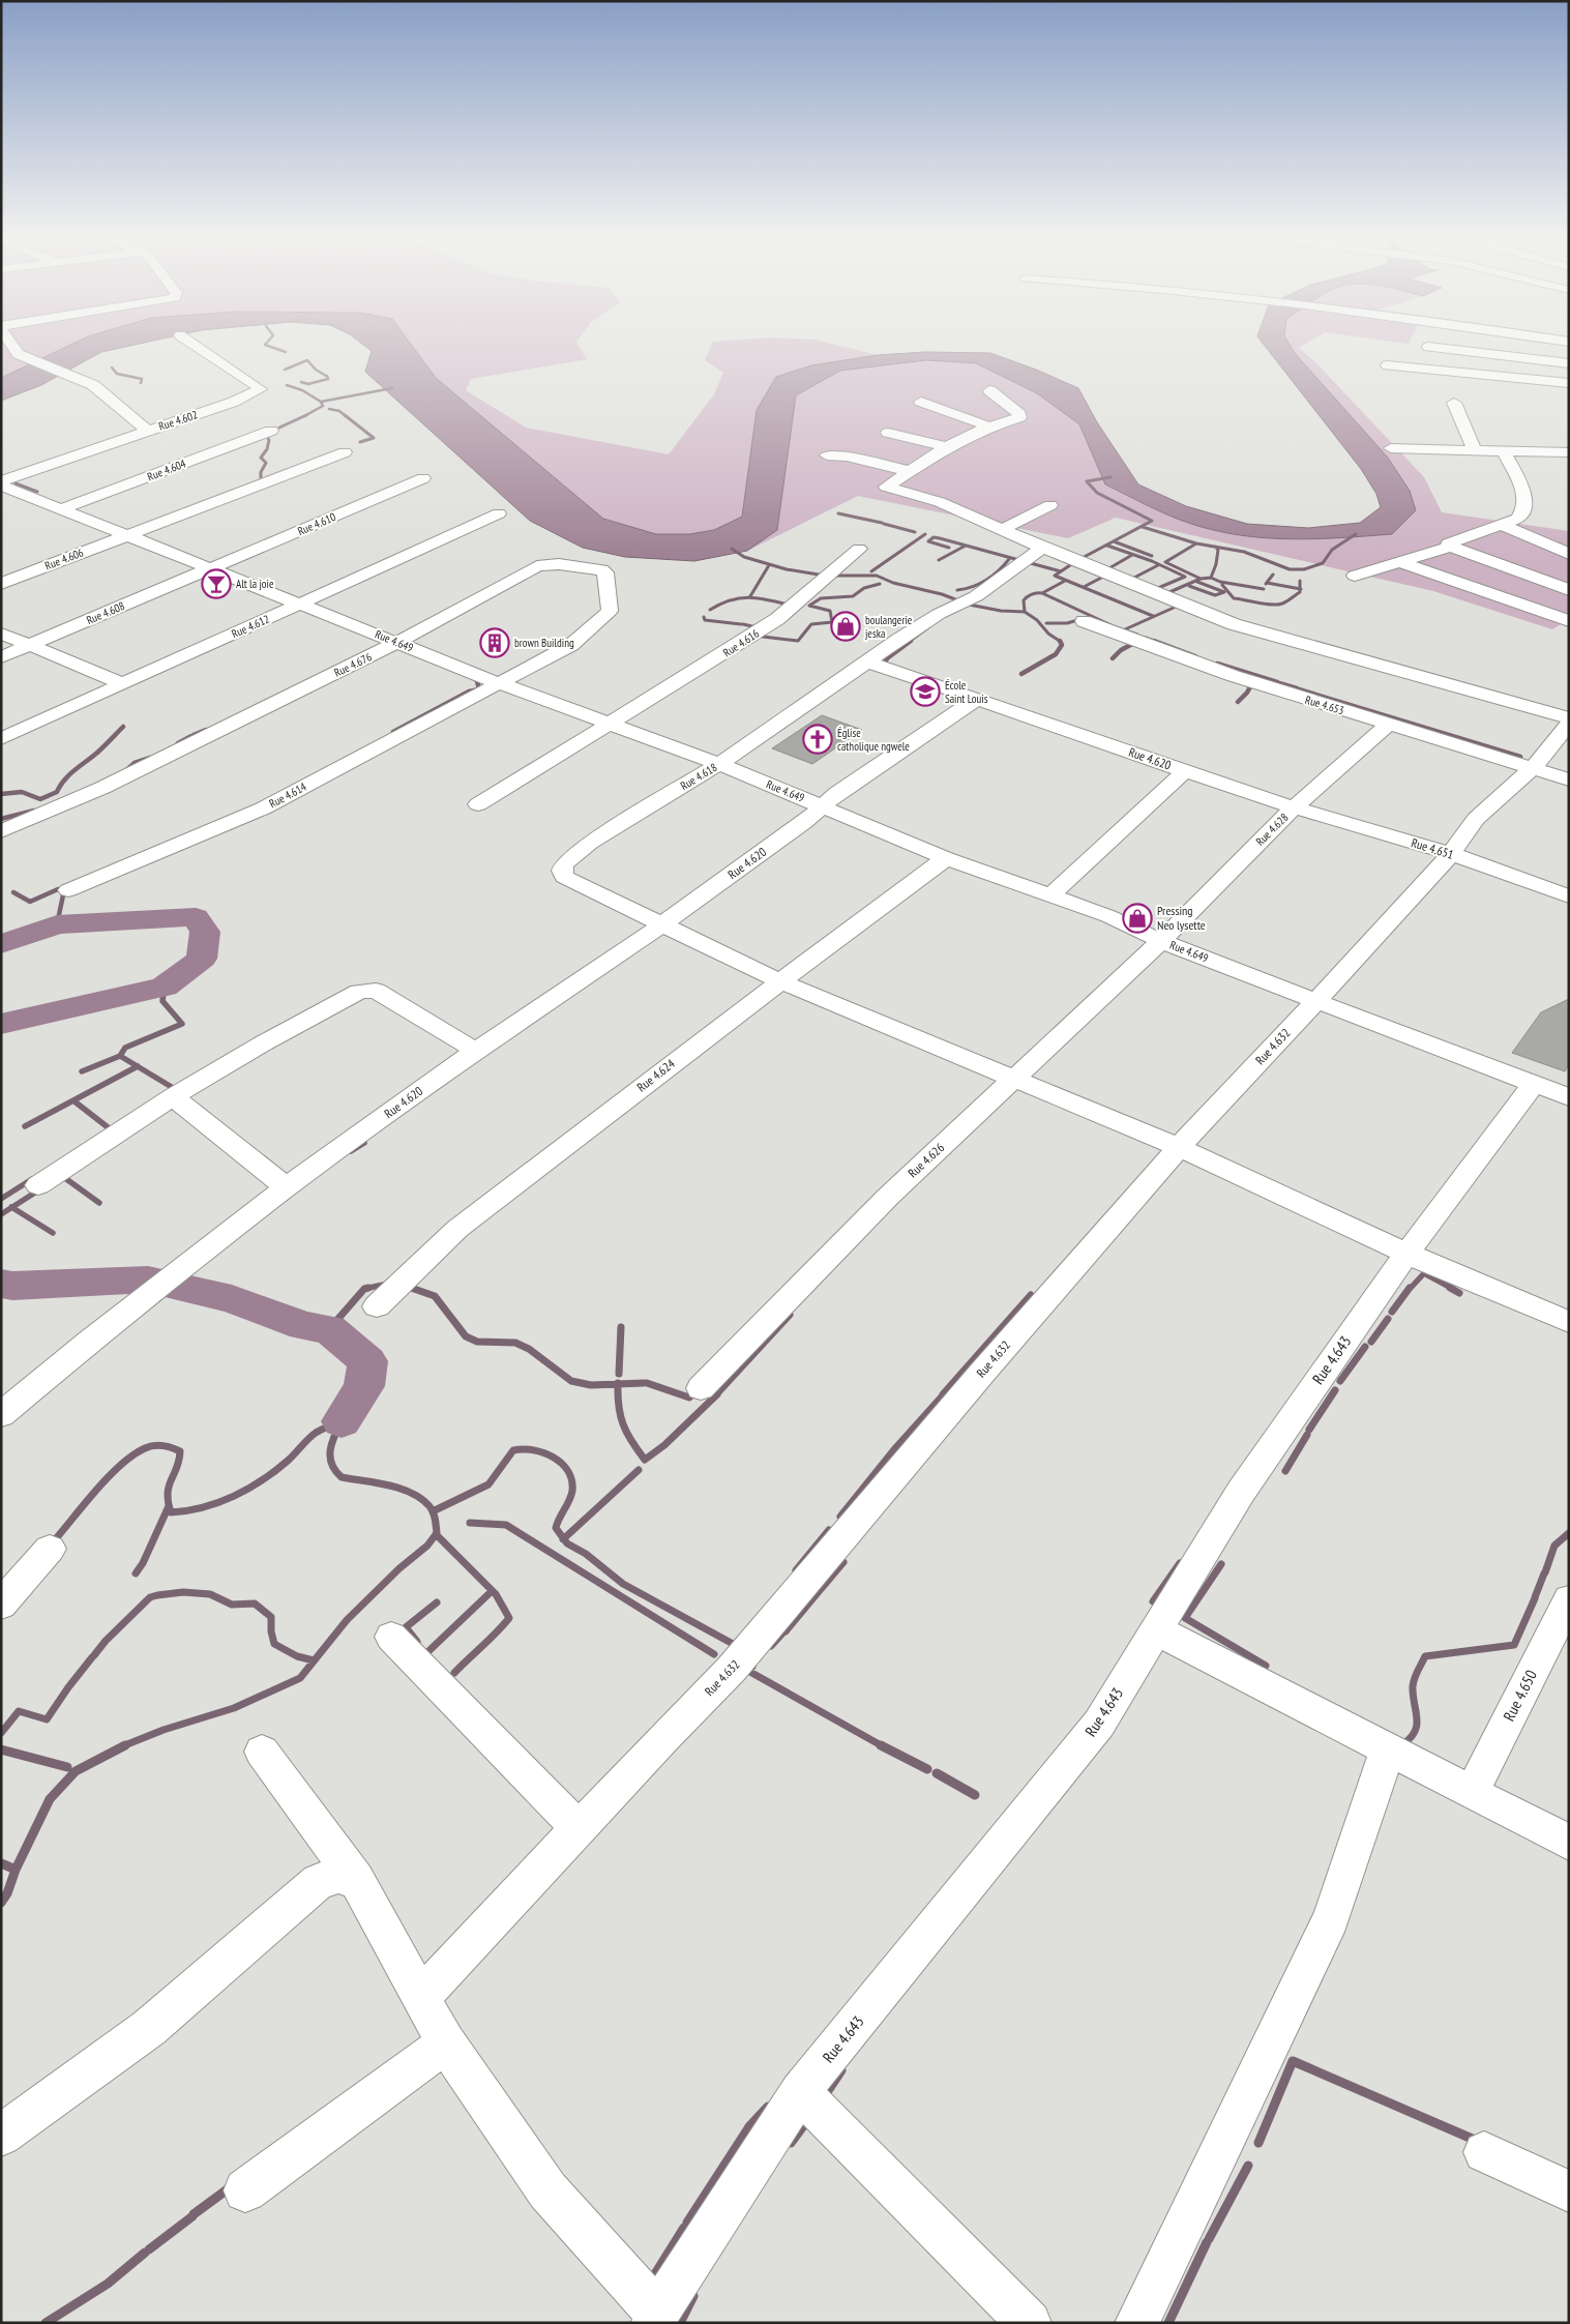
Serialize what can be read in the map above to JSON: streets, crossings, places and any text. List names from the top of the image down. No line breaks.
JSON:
{"streets":{"street":["Rue 4.602","Rue 4.604","Rue 4.610","Rue 4.606","Rue 4.608","Rue 4.612","Rue 4.649","Rue 4.616","Rue 4.676","Rue 4.653","Rue 4.620","Rue 4.618","Rue 4.614","Rue 4.628","Rue 4.651","Rue 4.632","Rue 4.624","Rue 4.626","Rue 4.643","Rue 4.650"]},"crossings":[["Rue 4.604","Rue 4.649"],["Rue 4.610","Rue 4.608"],["Rue 4.610","Rue 4.649"],["Rue 4.606","Rue 4.649"],["Rue 4.608","Rue 4.649"],["Rue 4.612","Rue 4.649"],["Rue 4.649","Rue 4.616"],["Rue 4.649","Rue 4.676"],["Rue 4.649","Rue 4.620"],["Rue 4.649","Rue 4.618"],["Rue 4.649","Rue 4.614"],["Rue 4.649","Rue 4.628"],["Rue 4.649","Rue 4.632"],["Rue 4.649","Rue 4.624"],["Rue 4.649","Rue 4.626"],["Rue 4.649","Rue 4.643"],["Rue 4.676","Rue 4.614"],["Rue 4.653","Rue 4.628"],["Rue 4.653","Rue 4.632"],["Rue 4.620","Rue 4.618"],["Rue 4.620","Rue 4.651"],["Rue 4.618","Rue 4.632"],["Rue 4.618","Rue 4.624"],["Rue 4.618","Rue 4.626"],["Rue 4.618","Rue 4.643"],["Rue 4.628","Rue 4.651"],["Rue 4.628","Rue 4.626"],["Rue 4.651","Rue 4.632"]],"places":{"bar":["Alt la joie"],"shop":["boulangerie jeska","Pressing Neo lysette"],"building":["brown Building"],"school or university":["École Saint Louis"],"church":["Église catholique ngwele"]}}
